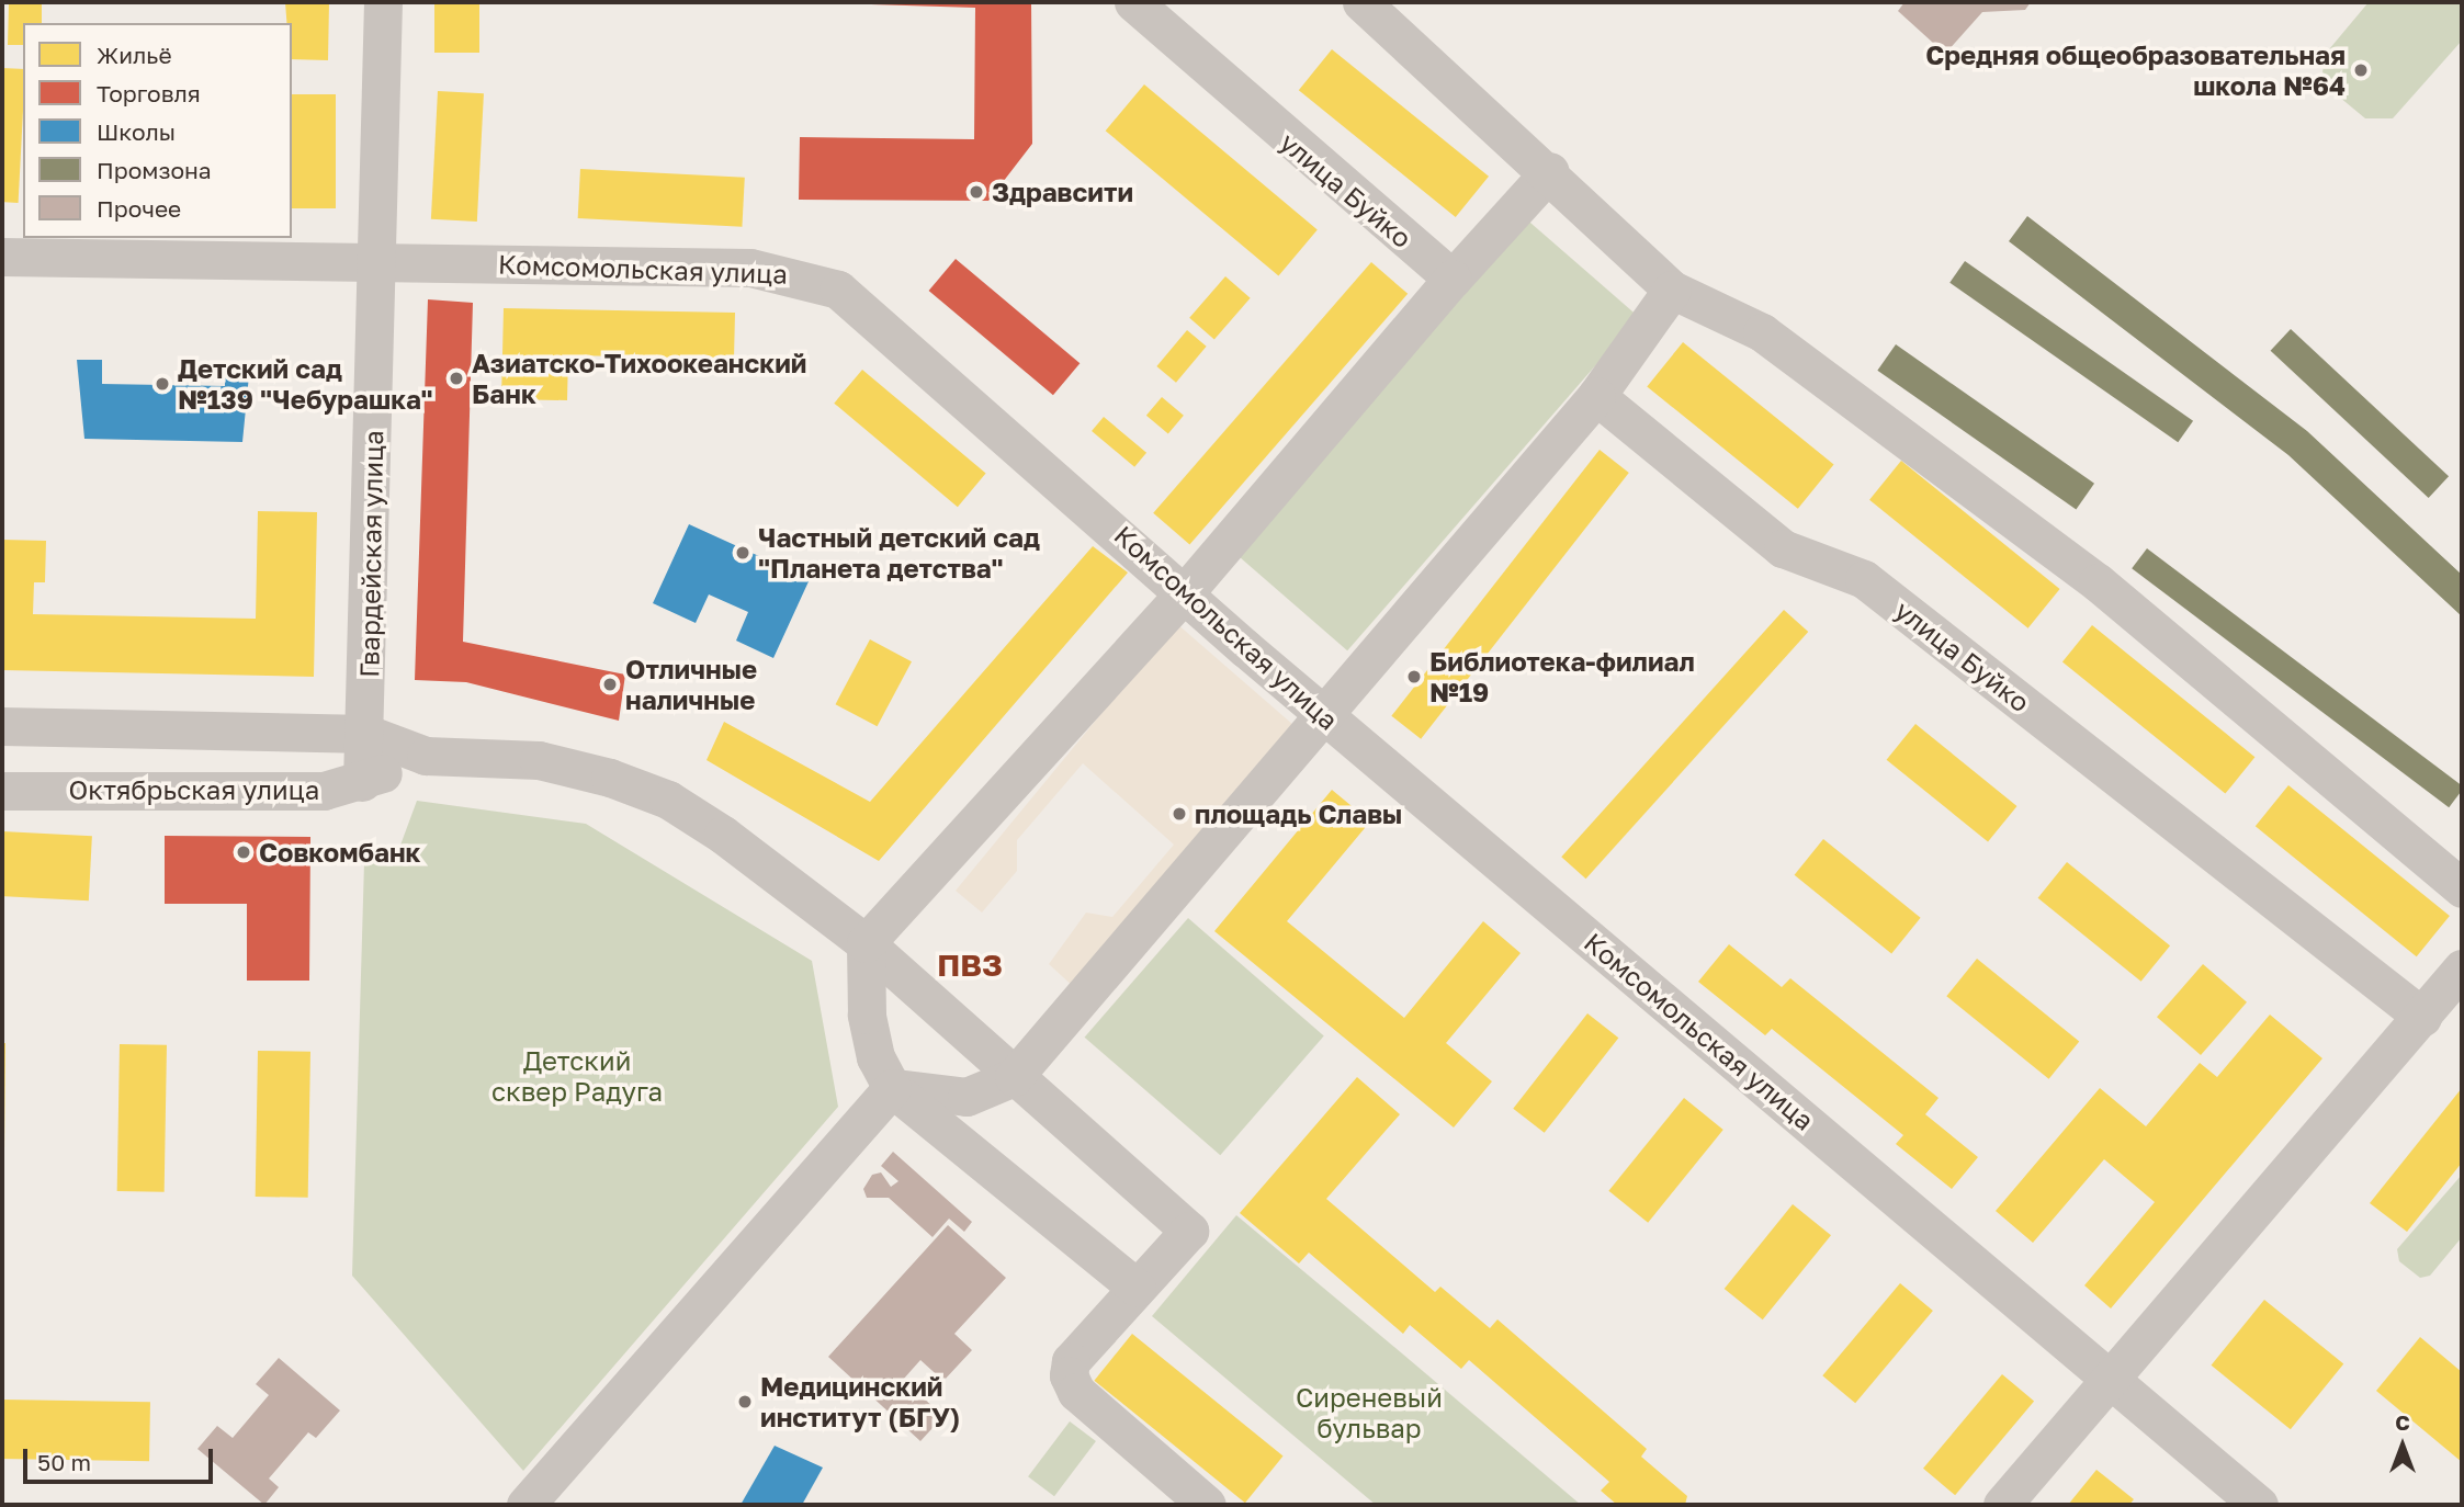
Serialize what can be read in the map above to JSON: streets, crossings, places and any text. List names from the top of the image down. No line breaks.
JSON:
{"streets":{"street":["улица Буйко","Комсомольская улица","Гвардейская улица","Октябрьская улица"]},"crossings":[["Комсомольская улица","Гвардейская улица"],["Гвардейская улица","Октябрьская улица"]],"districts":["ПВЗ"],"parks":["Детский сквер Радуга","Сиреневый бульвар"],"places":["Средняя общеобразовательная школа №64","Здравсити","Азиатско-Тихоокеанский Банк","Детский сад №139 \"Чебурашка\"","Частный детский сад \"Планета детства\"","Библиотека-филиал №19","Отличные наличные","площадь Славы","Совкомбанк","Медицинский институт (БГУ)"],"legend":["Жильё","Торговля","Школы","Промзона","Прочее"],"scale_bar":"50 m","north":"top"}
